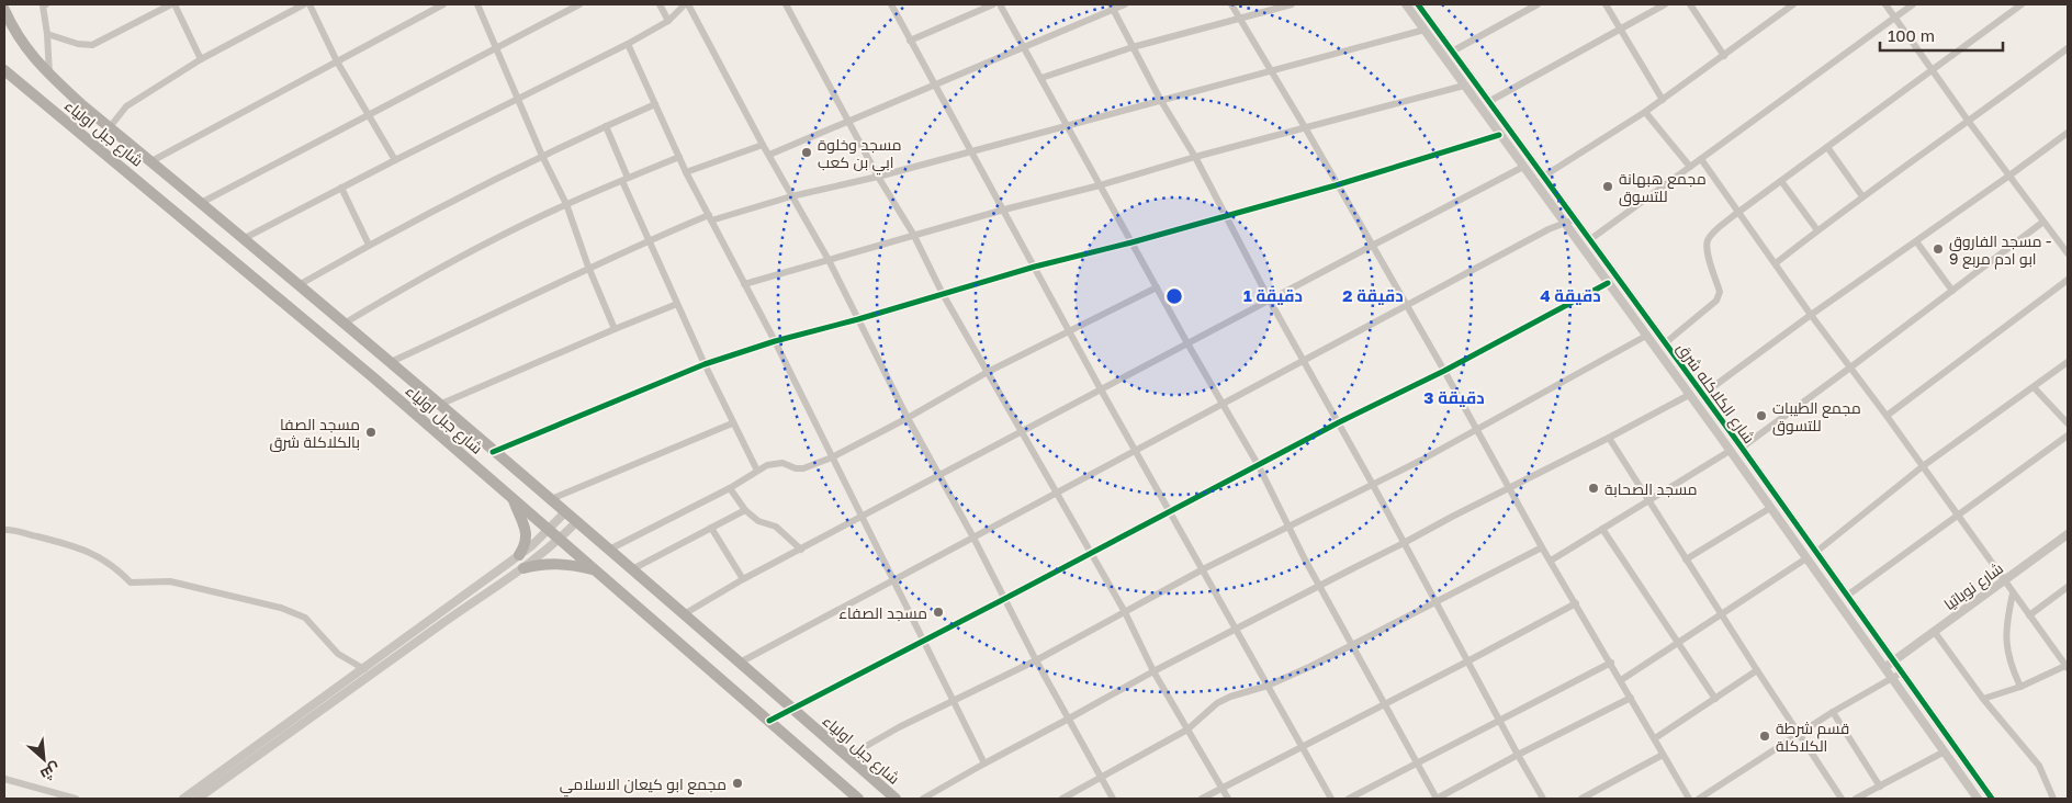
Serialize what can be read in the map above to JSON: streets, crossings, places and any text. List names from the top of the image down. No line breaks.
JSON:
{"streets":{"highway":["شارع جبل اولياء"],"street":["شارع الكلاكله شرق","شارع نوباتيا"]},"crossings":[["شارع الكلاكله شرق","شارع نوباتيا"]],"places":["مسجد وخلوة ابي بن كعب","مجمع هبهانة للتسوق","مسجد الفاروق - ابو ادم مربع 9","مجمع الطيبات للتسوق","مسجد الصفا بالكلاكلة شرق","مسجد الصحابة","مسجد الصفاء","قسم شرطة الكلاكلة","مجمع ابو كيعان الاسلامي"],"scale_bar":"100 m","north":"bottom right","rings":["1 دقيقة","2 دقيقة","4 دقيقة","3 دقيقة"]}
